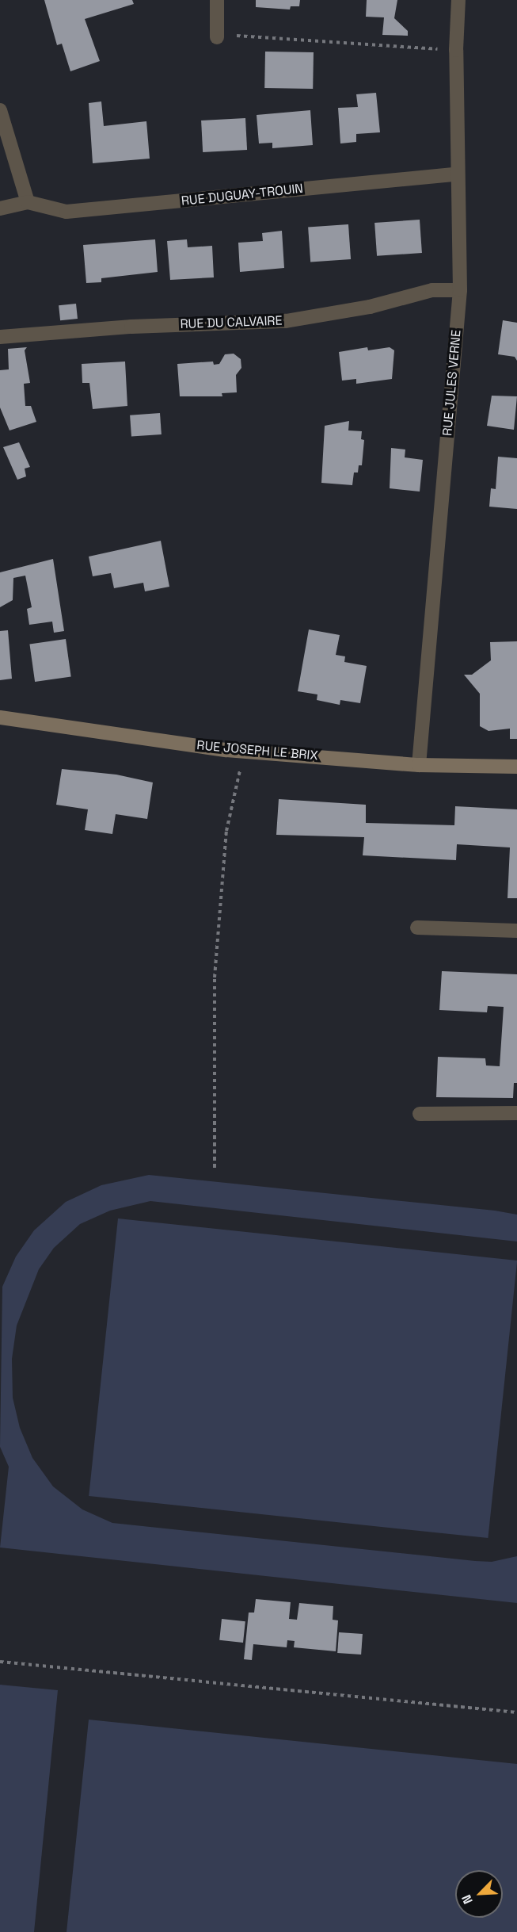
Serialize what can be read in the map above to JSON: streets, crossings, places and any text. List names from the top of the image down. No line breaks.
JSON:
{"streets":{"street":["RUE DUGUAY-TROUIN","RUE DU CALVAIRE","RUE JULES VERNE","RUE JOSEPH LE BRIX"]},"crossings":[["RUE DUGUAY-TROUIN","RUE JULES VERNE"],["RUE DU CALVAIRE","RUE JULES VERNE"],["RUE JULES VERNE","RUE JOSEPH LE BRIX"]],"north":"bottom left"}
